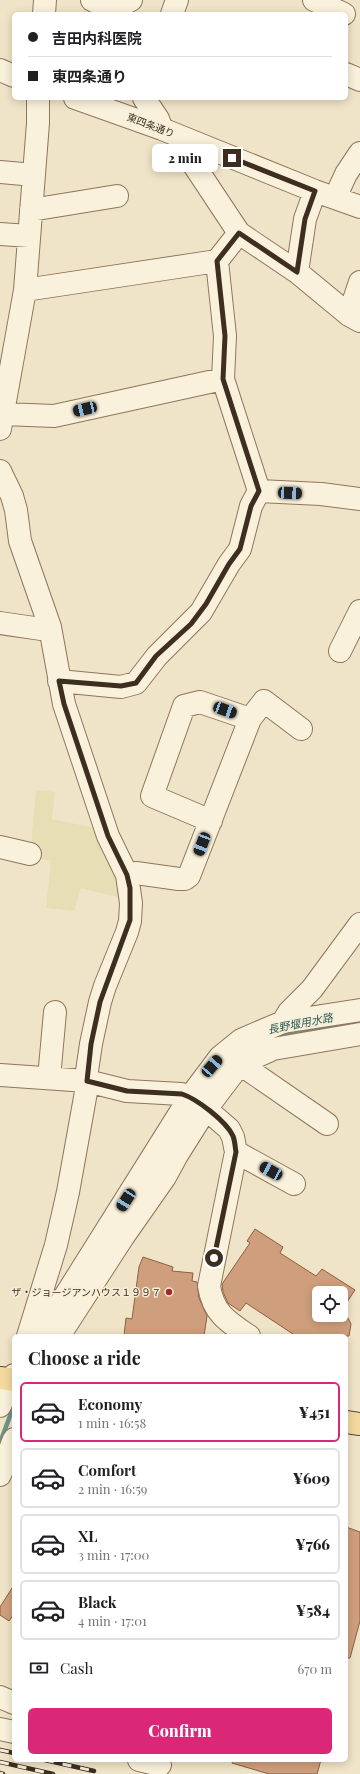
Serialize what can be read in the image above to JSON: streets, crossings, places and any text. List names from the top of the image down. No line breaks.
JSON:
{"streets":{"street":["東四条通り"]},"water":["長野堰用水路"],"places":["ザ・ジョージアンハウス１９９７"],"page":{"banner":["吉田内科医院","東四条通り"],"bubble":"2 min","heading":"Choose a ride","list":[{"name":"Economy","note":"1 min · 16:58","value":"¥451"},{"name":"Comfort","note":"2 min · 16:59","value":"¥609"},{"name":"XL","note":"3 min · 17:00","value":"¥766"},{"name":"Black","note":"4 min · 17:01","value":"¥584"}],"pay":["Cash","670 m"],"buttons":"Confirm"}}
